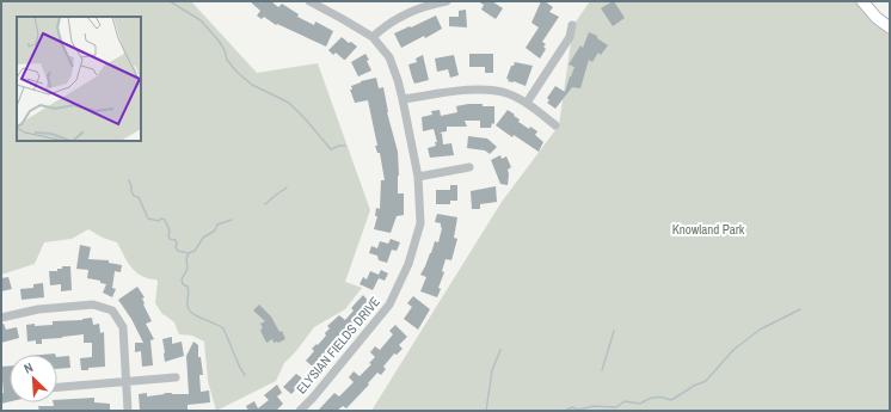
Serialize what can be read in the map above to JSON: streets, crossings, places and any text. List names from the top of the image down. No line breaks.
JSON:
{"streets":{"street":["ELYSIAN FIELDS DRIVE"]},"parks":["Knowland Park"],"north":"top left"}
